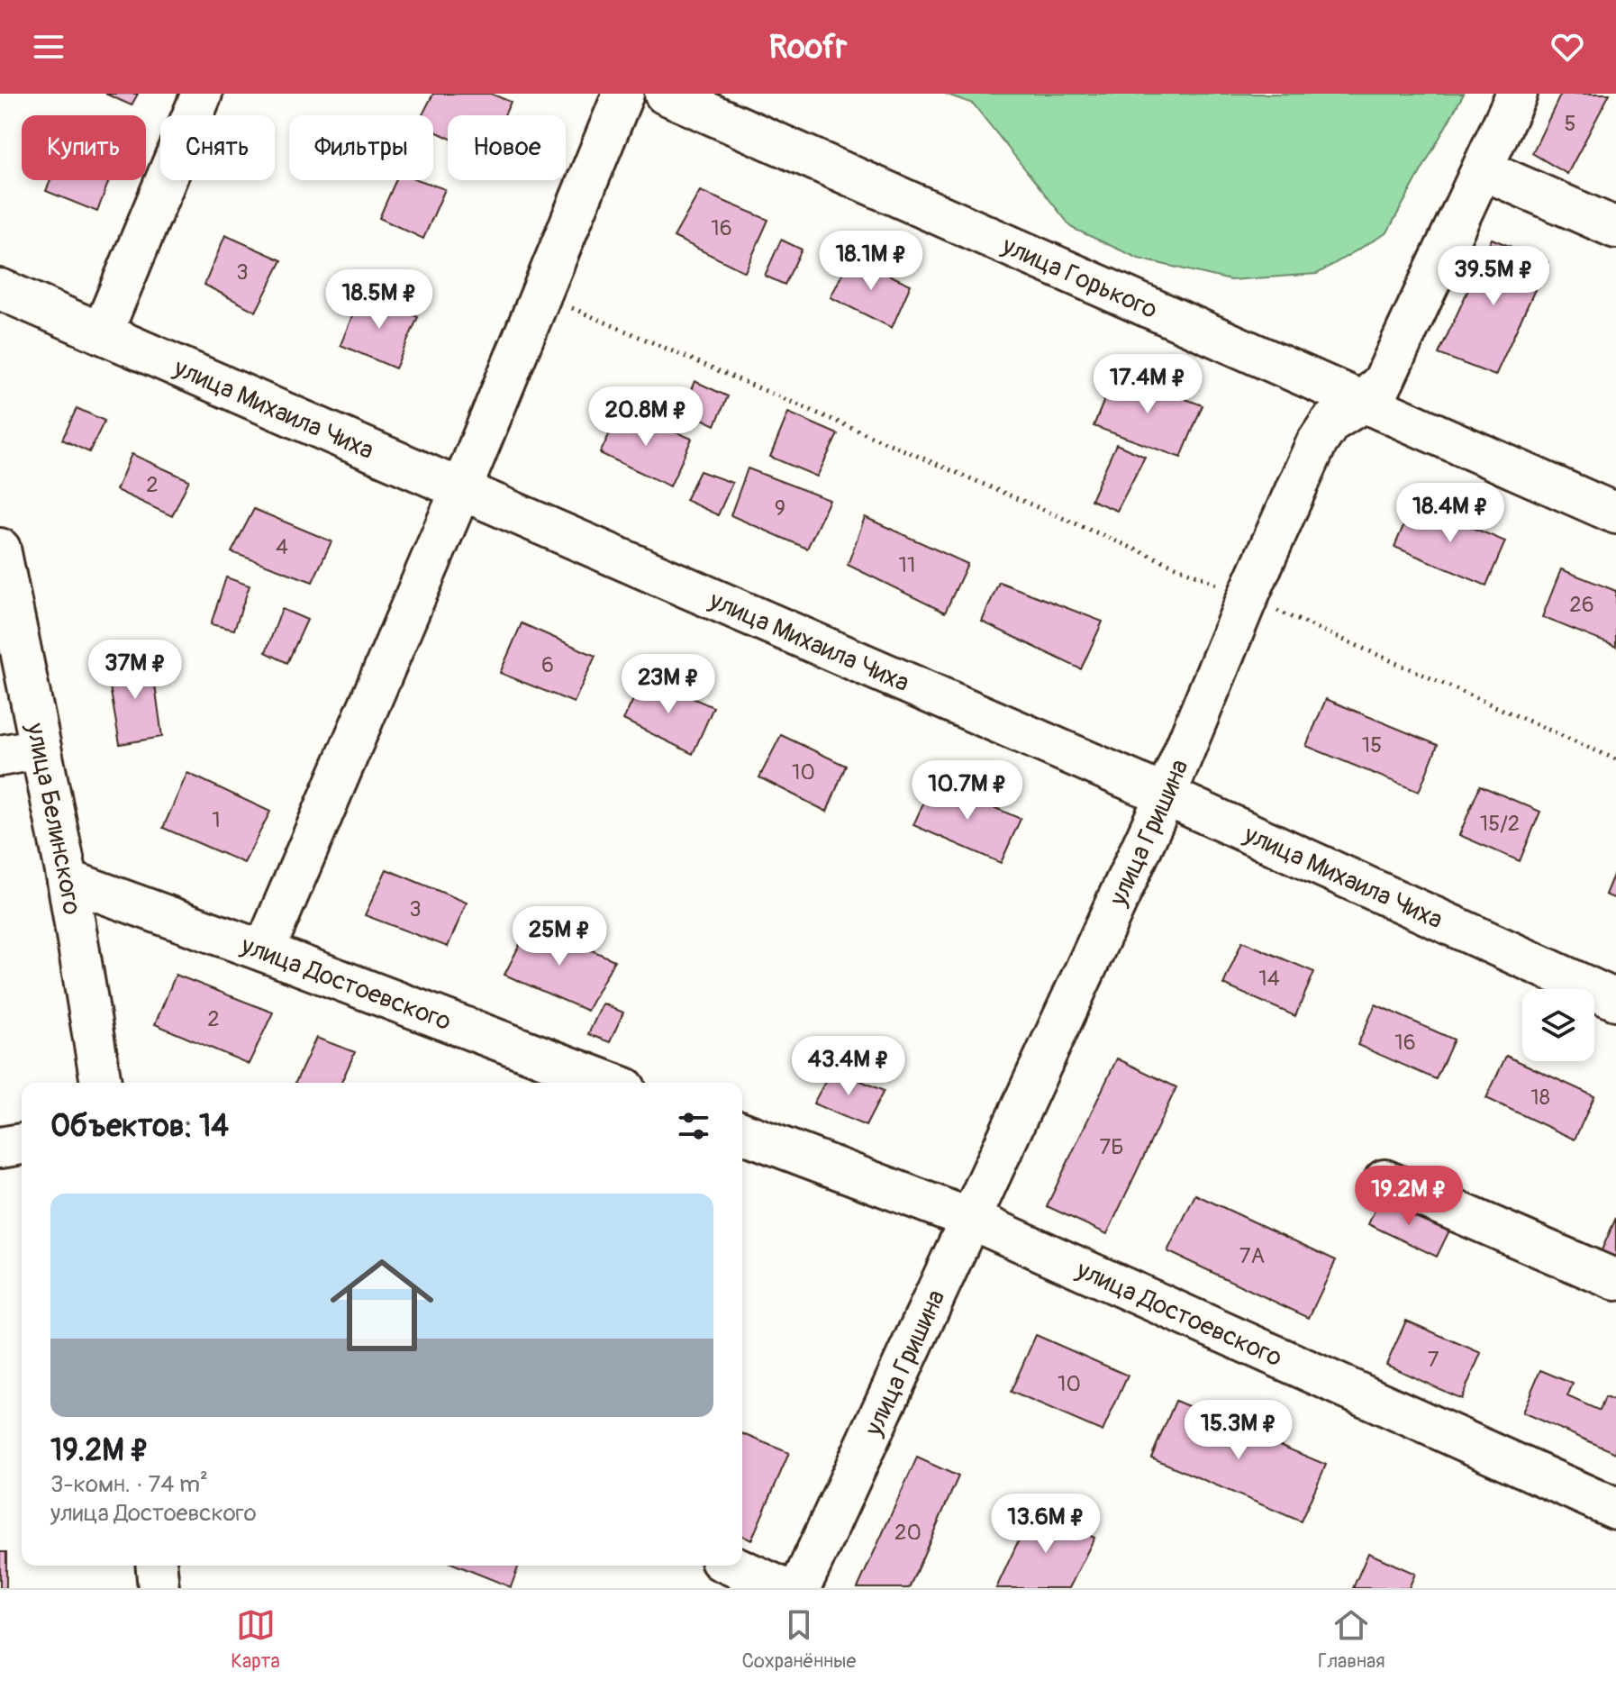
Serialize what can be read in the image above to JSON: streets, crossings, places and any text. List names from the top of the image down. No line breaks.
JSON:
{"streets":{"street":["улица Горького","улица Михаила Чиха","улица Белинского","улица Гришина","улица Достоевского"]},"crossings":[["улица Горького","улица Гришина"],["улица Михаила Чиха","улица Гришина"],["улица Белинского","улица Достоевского"],["улица Гришина","улица Достоевского"]],"house_numbers":["5","16","3","2","9","4","11","26","6","15","10","1","15/2","3","14","2","16","18","7Б","7А","7","10","20"],"page":{"header":"Roofr","chip":["Купить","Снять","Фильтры","Новое"],"price":["18.1M ₽","39.5M ₽","18.5M ₽","17.4M ₽","20.8M ₽","18.4M ₽","37M ₽","23M ₽","10.7M ₽","25M ₽","43.4M ₽","19.2M ₽","15.3M ₽","13.6M ₽"],"heading":"Объектов: 14","list":[{"name":"19.2M ₽","note":"3-комн. · 74 m² · улица Достоевского"}],"tabs":["Карта","Сохранённые","Главная"]}}
